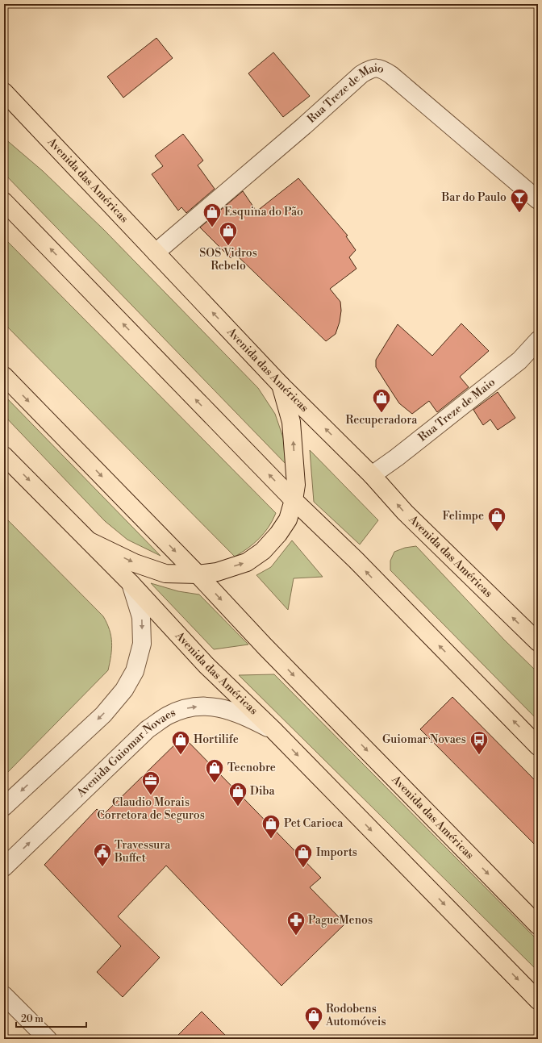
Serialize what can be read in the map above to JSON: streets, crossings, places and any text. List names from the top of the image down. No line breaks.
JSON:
{"streets":{"main road":["Avenida das Américas"],"street":["Rua Treze de Maio","Avenida Guiomar Novaes"]},"crossings":[["Rua Treze de Maio","Avenida das Américas"],["Avenida das Américas","Avenida Guiomar Novaes"]],"one_way":["Avenida Guiomar Novaes"],"places":{"bar":["Bar do Paulo"],"shop":["Esquina do Pão","SOS Vidros Rebelo","Recuperadora","Felimpe","Hortilife","Tecnobre","Diba","Pet Carioca","Imports","Rodobens Automóveis"],"bus stop":["Guiomar Novaes"],"office":["Claudio Morais Corretora de Seguros"],"public building":["Travessura Buffet"],"pharmacy":["PagueMenos"]},"scale_bar":"20 m"}
